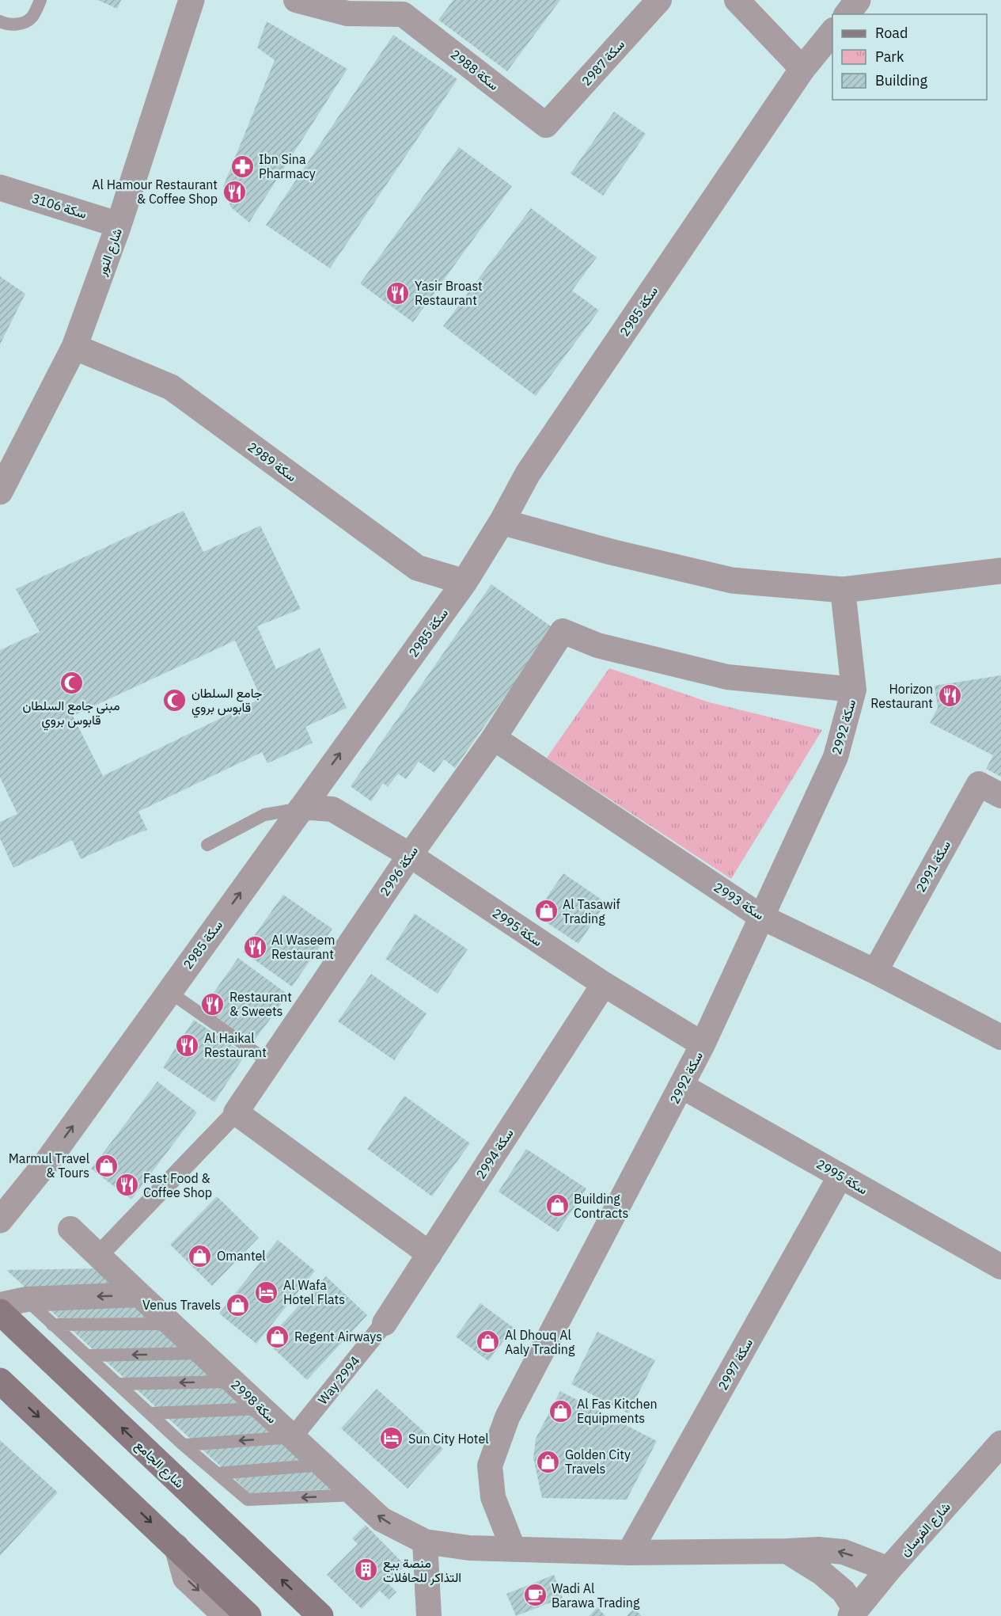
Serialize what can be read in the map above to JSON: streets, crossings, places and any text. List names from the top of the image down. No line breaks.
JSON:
{"streets":{"main road":["شارع الجامع"],"street":["سكة 2987","سكة 2988","سكة 3106","شارع النور","سكة 2985","سكة 2989","سكة 2992","سكة 2991","سكة 2996","سكة 2993","سكة 2995","سكة 2994","سكة 2997","Way 2994","سكة 2998","شارع الفرسان"]},"crossings":[["سكة 2987","سكة 2988"],["سكة 3106","شارع النور"],["شارع النور","سكة 2989"],["سكة 2985","سكة 2989"],["سكة 2985","سكة 2995"],["سكة 2992","سكة 2996"],["سكة 2992","سكة 2993"],["سكة 2992","سكة 2995"],["سكة 2991","سكة 2993"],["سكة 2996","سكة 2993"],["سكة 2996","سكة 2995"],["سكة 2995","سكة 2994"],["سكة 2995","سكة 2997"],["سكة 2994","Way 2994"],["Way 2994","سكة 2998"]],"one_way":["سكة 2985"],"places":{"pharmacy":["Ibn Sina Pharmacy"],"restaurant":["Al Hamour Restaurant & Coffee Shop","Yasir Broast Restaurant","Horizon Restaurant","Al Waseem Restaurant","Restaurant & Sweets","Al Haikal Restaurant","Fast Food & Coffee Shop"],"mosque":["مبنى جامع السلطان قابوس بروي","جامع السلطان قابوس بروي"],"shop":["Al Tasawif Trading","Marmul Travel & Tours","Building Contracts","Omantel","Venus Travels","Regent Airways","Al Dhouq Al Aaly Trading","Al Fas Kitchen Equipments","Golden City Travels"],"hotel":["Al Wafa Hotel Flats","Sun City Hotel"],"building":["منصة بيع التذاكر للحافلات"],"cafe":["Wadi Al Barawa Trading"]},"legend":["Road","Park","Building"]}
